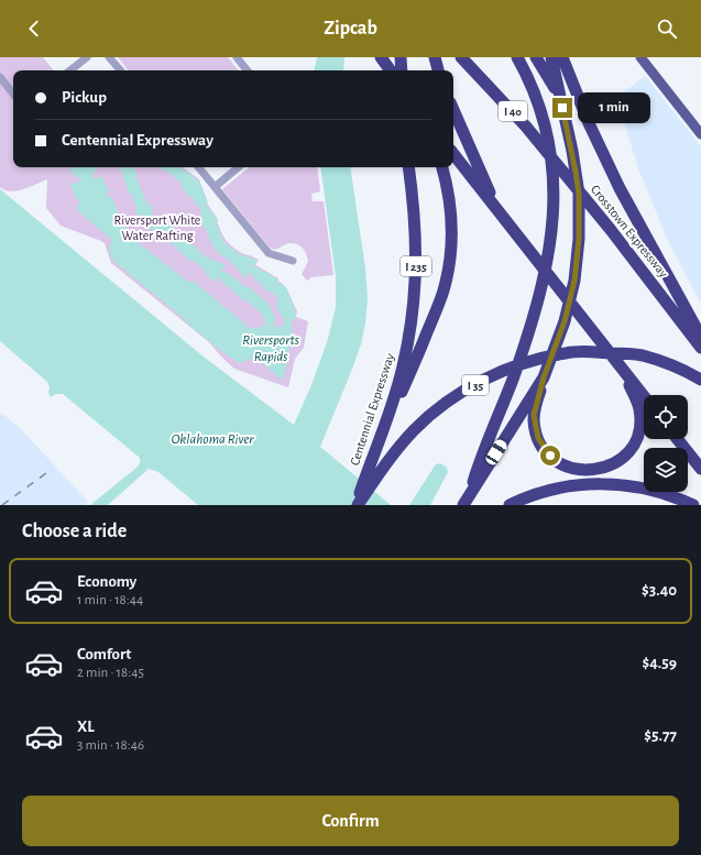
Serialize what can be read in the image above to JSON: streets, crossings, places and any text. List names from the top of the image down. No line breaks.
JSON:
{"streets":{"highway":["I 40","Crosstown Expressway","I 235","I 35","Centennial Expressway"]},"crossings":[["I 35","Centennial Expressway"]],"water":["Riversports Rapids","Oklahoma River"],"parks":["Riversport White Water Rafting"],"page":{"header":"Zipcab","banner":["Pickup","Centennial Expressway"],"bubble":"1 min","heading":"Choose a ride","list":[{"name":"Economy","note":"1 min · 18:44","value":"$3.40"},{"name":"Comfort","note":"2 min · 18:45","value":"$4.59"},{"name":"XL","note":"3 min · 18:46","value":"$5.77"}],"buttons":"Confirm"}}
